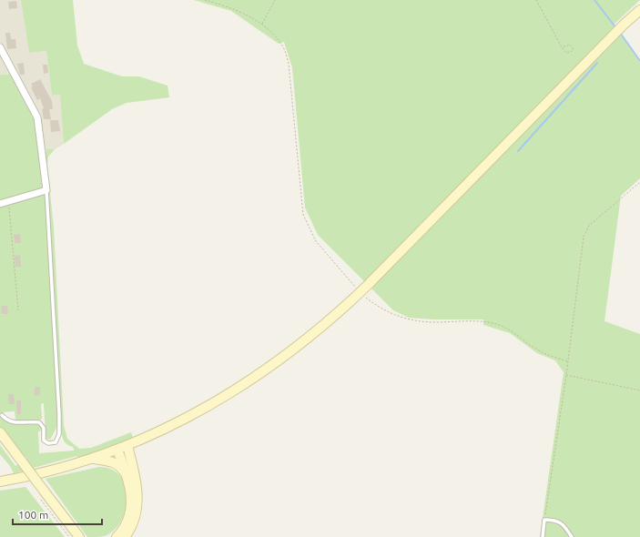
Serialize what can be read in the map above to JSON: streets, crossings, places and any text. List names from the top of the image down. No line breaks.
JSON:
{"scale_bar":"100 m"}
